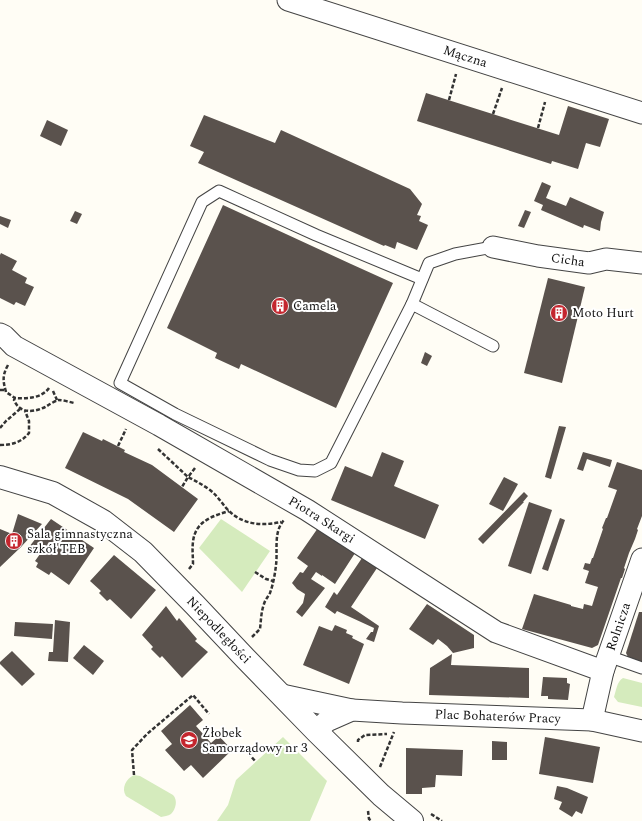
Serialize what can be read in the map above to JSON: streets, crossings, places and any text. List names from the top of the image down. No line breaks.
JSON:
{"streets":{"street":["Mączna","Cicha","Piotra Skargi","Rolnicza","Niepodległości","Plac Bohaterów Pracy"]},"crossings":[["Piotra Skargi","Rolnicza"],["Niepodległości","Plac Bohaterów Pracy"]],"places":{"building":["Camela","Moto Hurt","Sala gimnastyczna szkół TEB"],"school or university":["Żłobek Samorządowy nr 3"]}}
